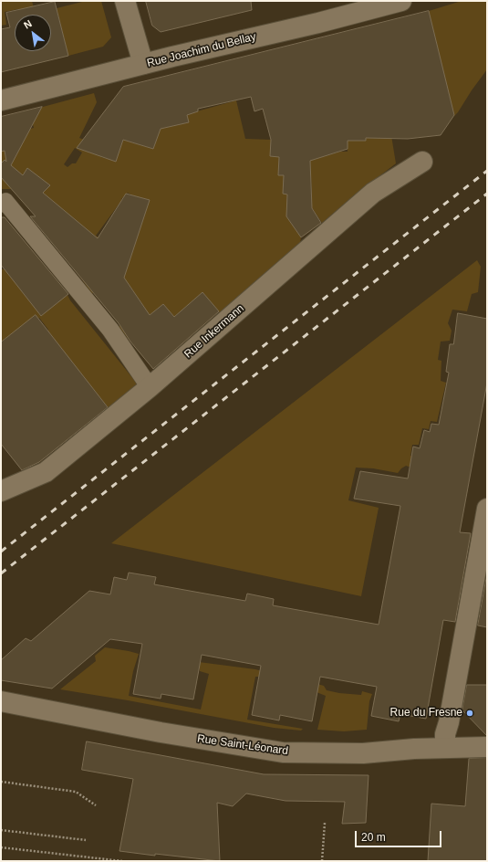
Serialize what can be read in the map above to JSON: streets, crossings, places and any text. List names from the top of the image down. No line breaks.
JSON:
{"streets":{"street":["Rue Joachim du Bellay","Rue Inkermann","Rue Saint-Léonard"]},"places":["Rue du Fresne"],"scale_bar":"20 m","north":"top left"}
